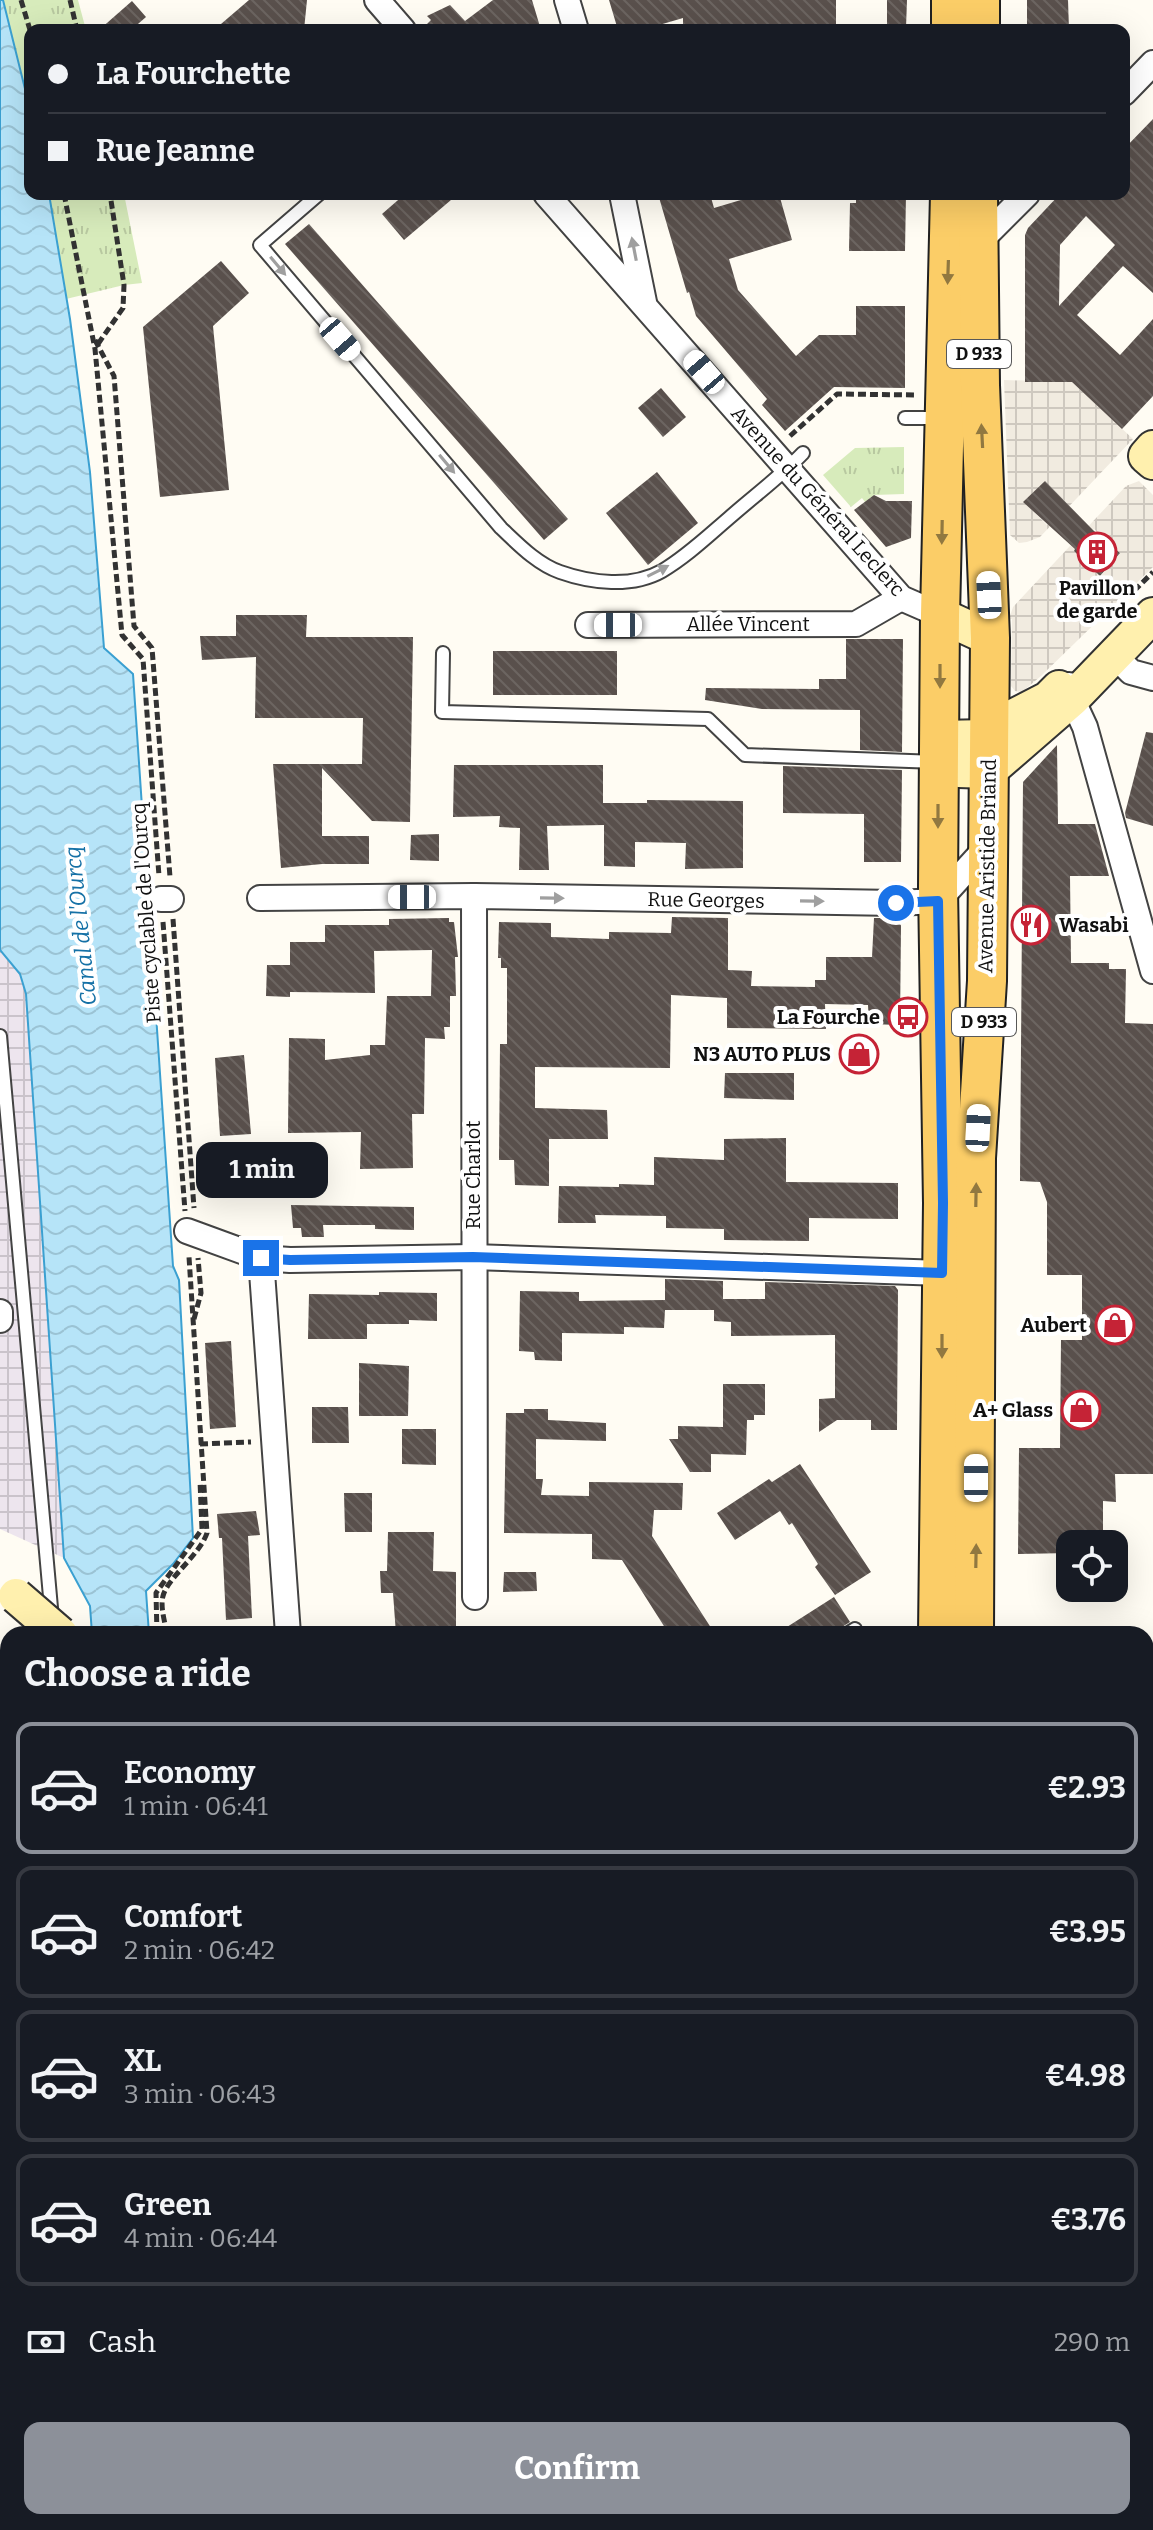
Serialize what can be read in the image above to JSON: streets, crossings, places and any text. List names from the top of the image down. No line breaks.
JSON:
{"streets":{"main road":["D 933","Avenue Aristide Briand"],"street":["Avenue du Général Leclerc","Allée Vincent","Rue Georges","Rue Charlot"],"path":["Piste cyclable de l'Ourcq"]},"crossings":[["D 933","Avenue du Général Leclerc"],["D 933","Rue Georges"],["Avenue du Général Leclerc","Allée Vincent"],["Rue Georges","Rue Charlot"]],"one_way":["Rue Georges"],"water":["Canal de l'Ourcq"],"places":{"building":["Pavillon de garde"],"restaurant":["Wasabi"],"bus stop":["La Fourche"],"shop":["N3 AUTO PLUS","Aubert","A+ Glass"]},"page":{"banner":["La Fourchette","Rue Jeanne"],"bubble":"1 min","heading":"Choose a ride","list":[{"name":"Economy","note":"1 min · 06:41","value":"€2.93"},{"name":"Comfort","note":"2 min · 06:42","value":"€3.95"},{"name":"XL","note":"3 min · 06:43","value":"€4.98"},{"name":"Green","note":"4 min · 06:44","value":"€3.76"}],"pay":["Cash","290 m"],"buttons":"Confirm"}}
